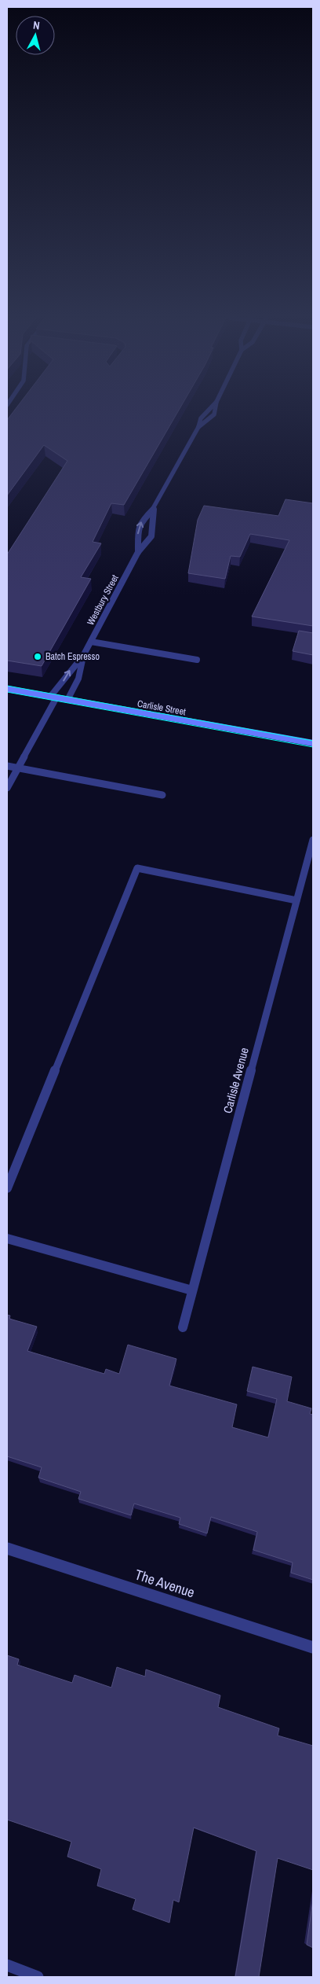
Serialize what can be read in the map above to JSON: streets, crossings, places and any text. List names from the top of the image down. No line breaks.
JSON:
{"streets":{"main road":["Carlisle Street"],"street":["Westbury Street","Carlisle Avenue","The Avenue"]},"crossings":[["Westbury Street","Carlisle Street"]],"places":["Batch Espresso"],"north":"top"}
